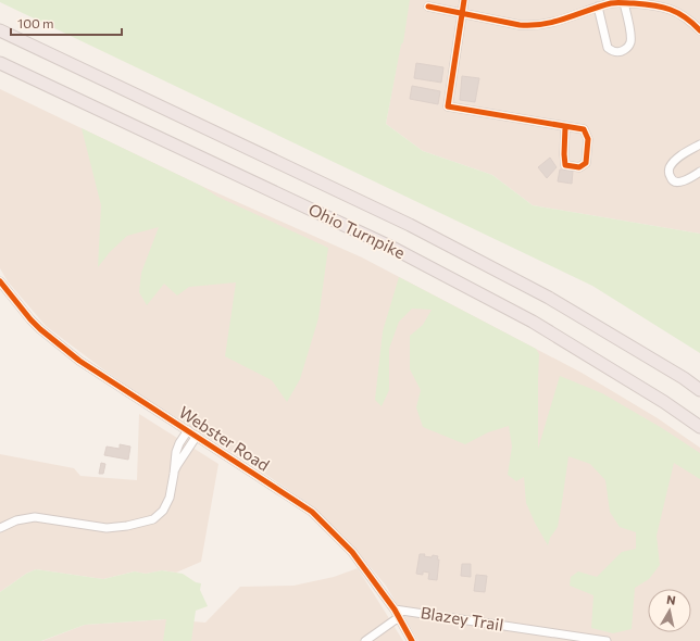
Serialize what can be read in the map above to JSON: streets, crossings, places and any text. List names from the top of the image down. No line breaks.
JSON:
{"streets":{"highway":["Ohio Turnpike"],"street":["Webster Road","Blazey Trail"]},"crossings":[["Webster Road","Blazey Trail"]],"scale_bar":"100 m","north":"top"}
